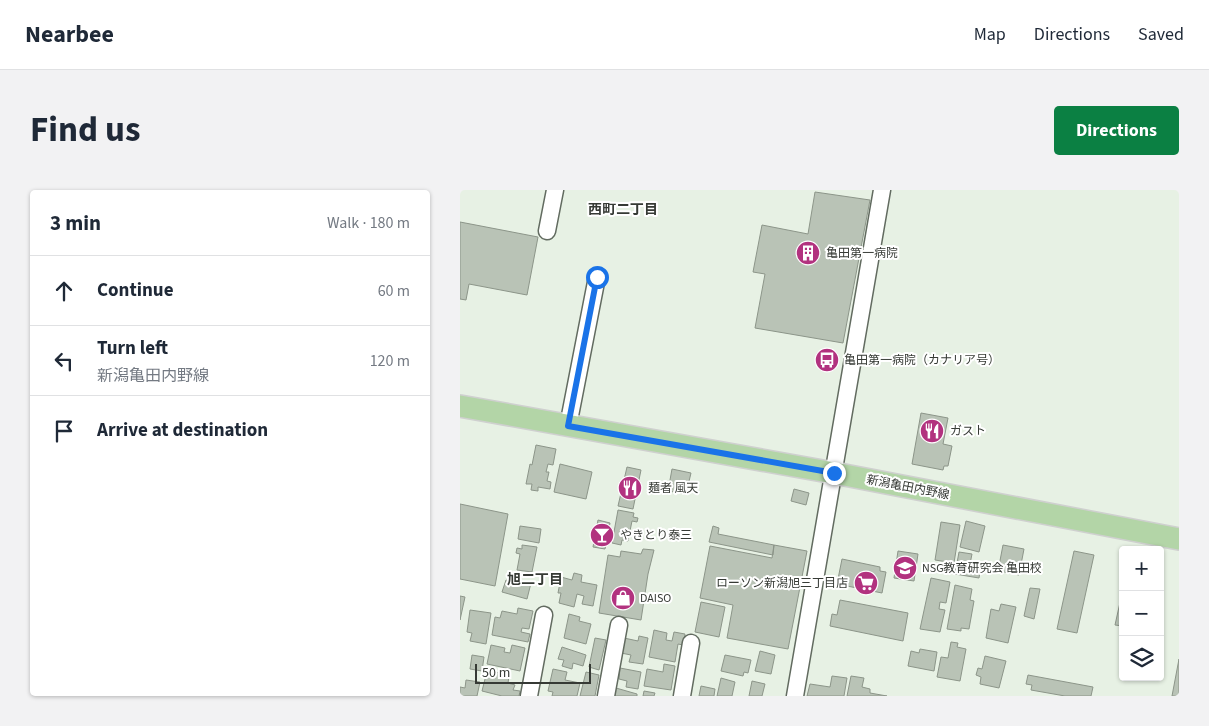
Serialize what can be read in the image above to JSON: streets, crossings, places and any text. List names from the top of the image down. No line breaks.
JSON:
{"streets":{"main road":["新潟亀田内野線"]},"districts":["西町二丁目","旭二丁目"],"places":{"building":["亀田第一病院"],"bus stop":["亀田第一病院（カナリア号）"],"restaurant":["ガスト","麺者 風天"],"bar":["やきとり泰三"],"school or university":["NSG教育研究会 亀田校"],"supermarket":["ローソン新潟旭三丁目店"],"shop":["DAISO"]},"scale_bar":"50 m","page":{"header":"Nearbee","nav":["Map","Directions","Saved"],"title":"Find us","buttons":"Directions","heading":["3 min","Walk · 180 m"],"list":[["Continue","60 m"],["Turn left","新潟亀田内野線","120 m"],"Arrive at destination"],"map_buttons":["+","−"],"scale":"50 m"}}
